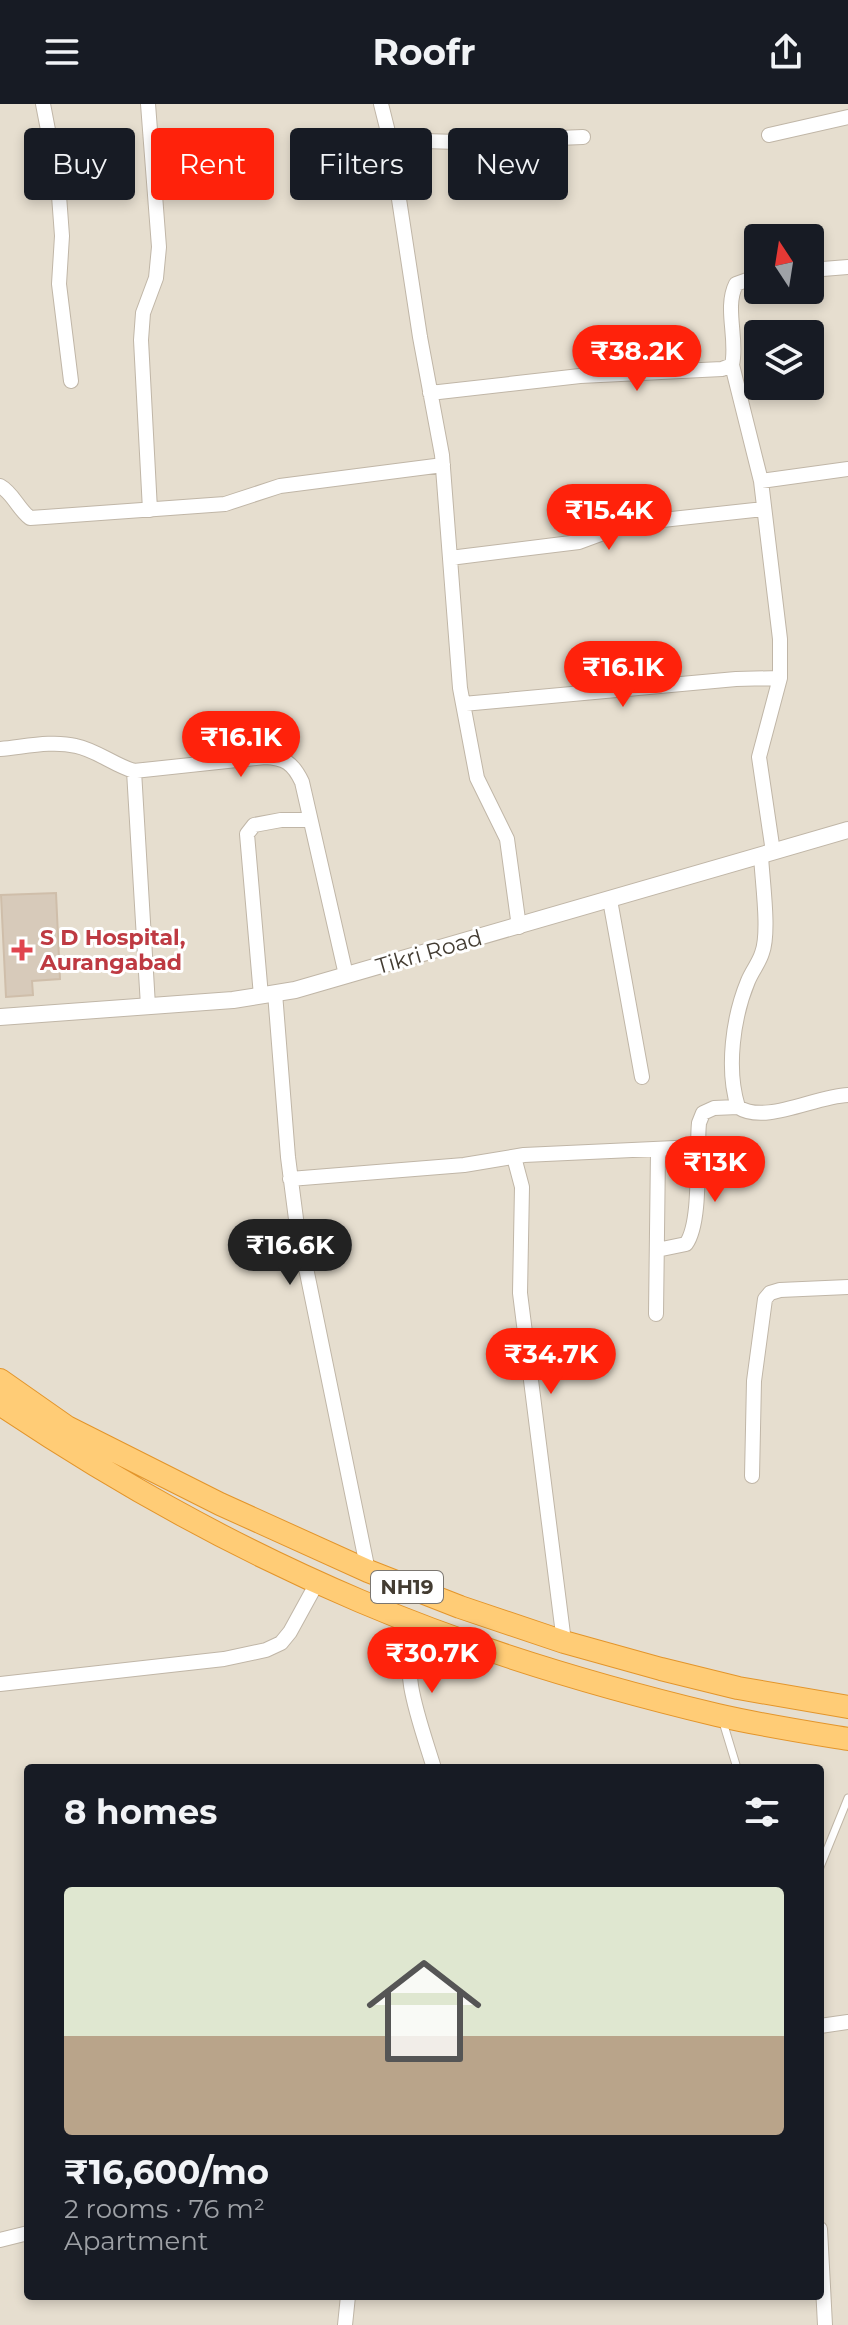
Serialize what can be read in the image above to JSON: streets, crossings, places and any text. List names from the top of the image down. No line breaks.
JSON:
{"streets":{"highway":["NH19"],"street":["Tikri Road"]},"places":{"health":["S D Hospital, Aurangabad"]},"north":"top","page":{"header":"Roofr","chip":["Buy","Rent","Filters","New"],"price":["₹38.2K","₹15.4K","₹16.1K","₹16.1K","₹13K","₹16.6K","₹34.7K","₹30.7K"],"heading":"8 homes","list":[{"name":"₹16,600/mo","note":"2 rooms · 76 m² · Apartment"}]}}
